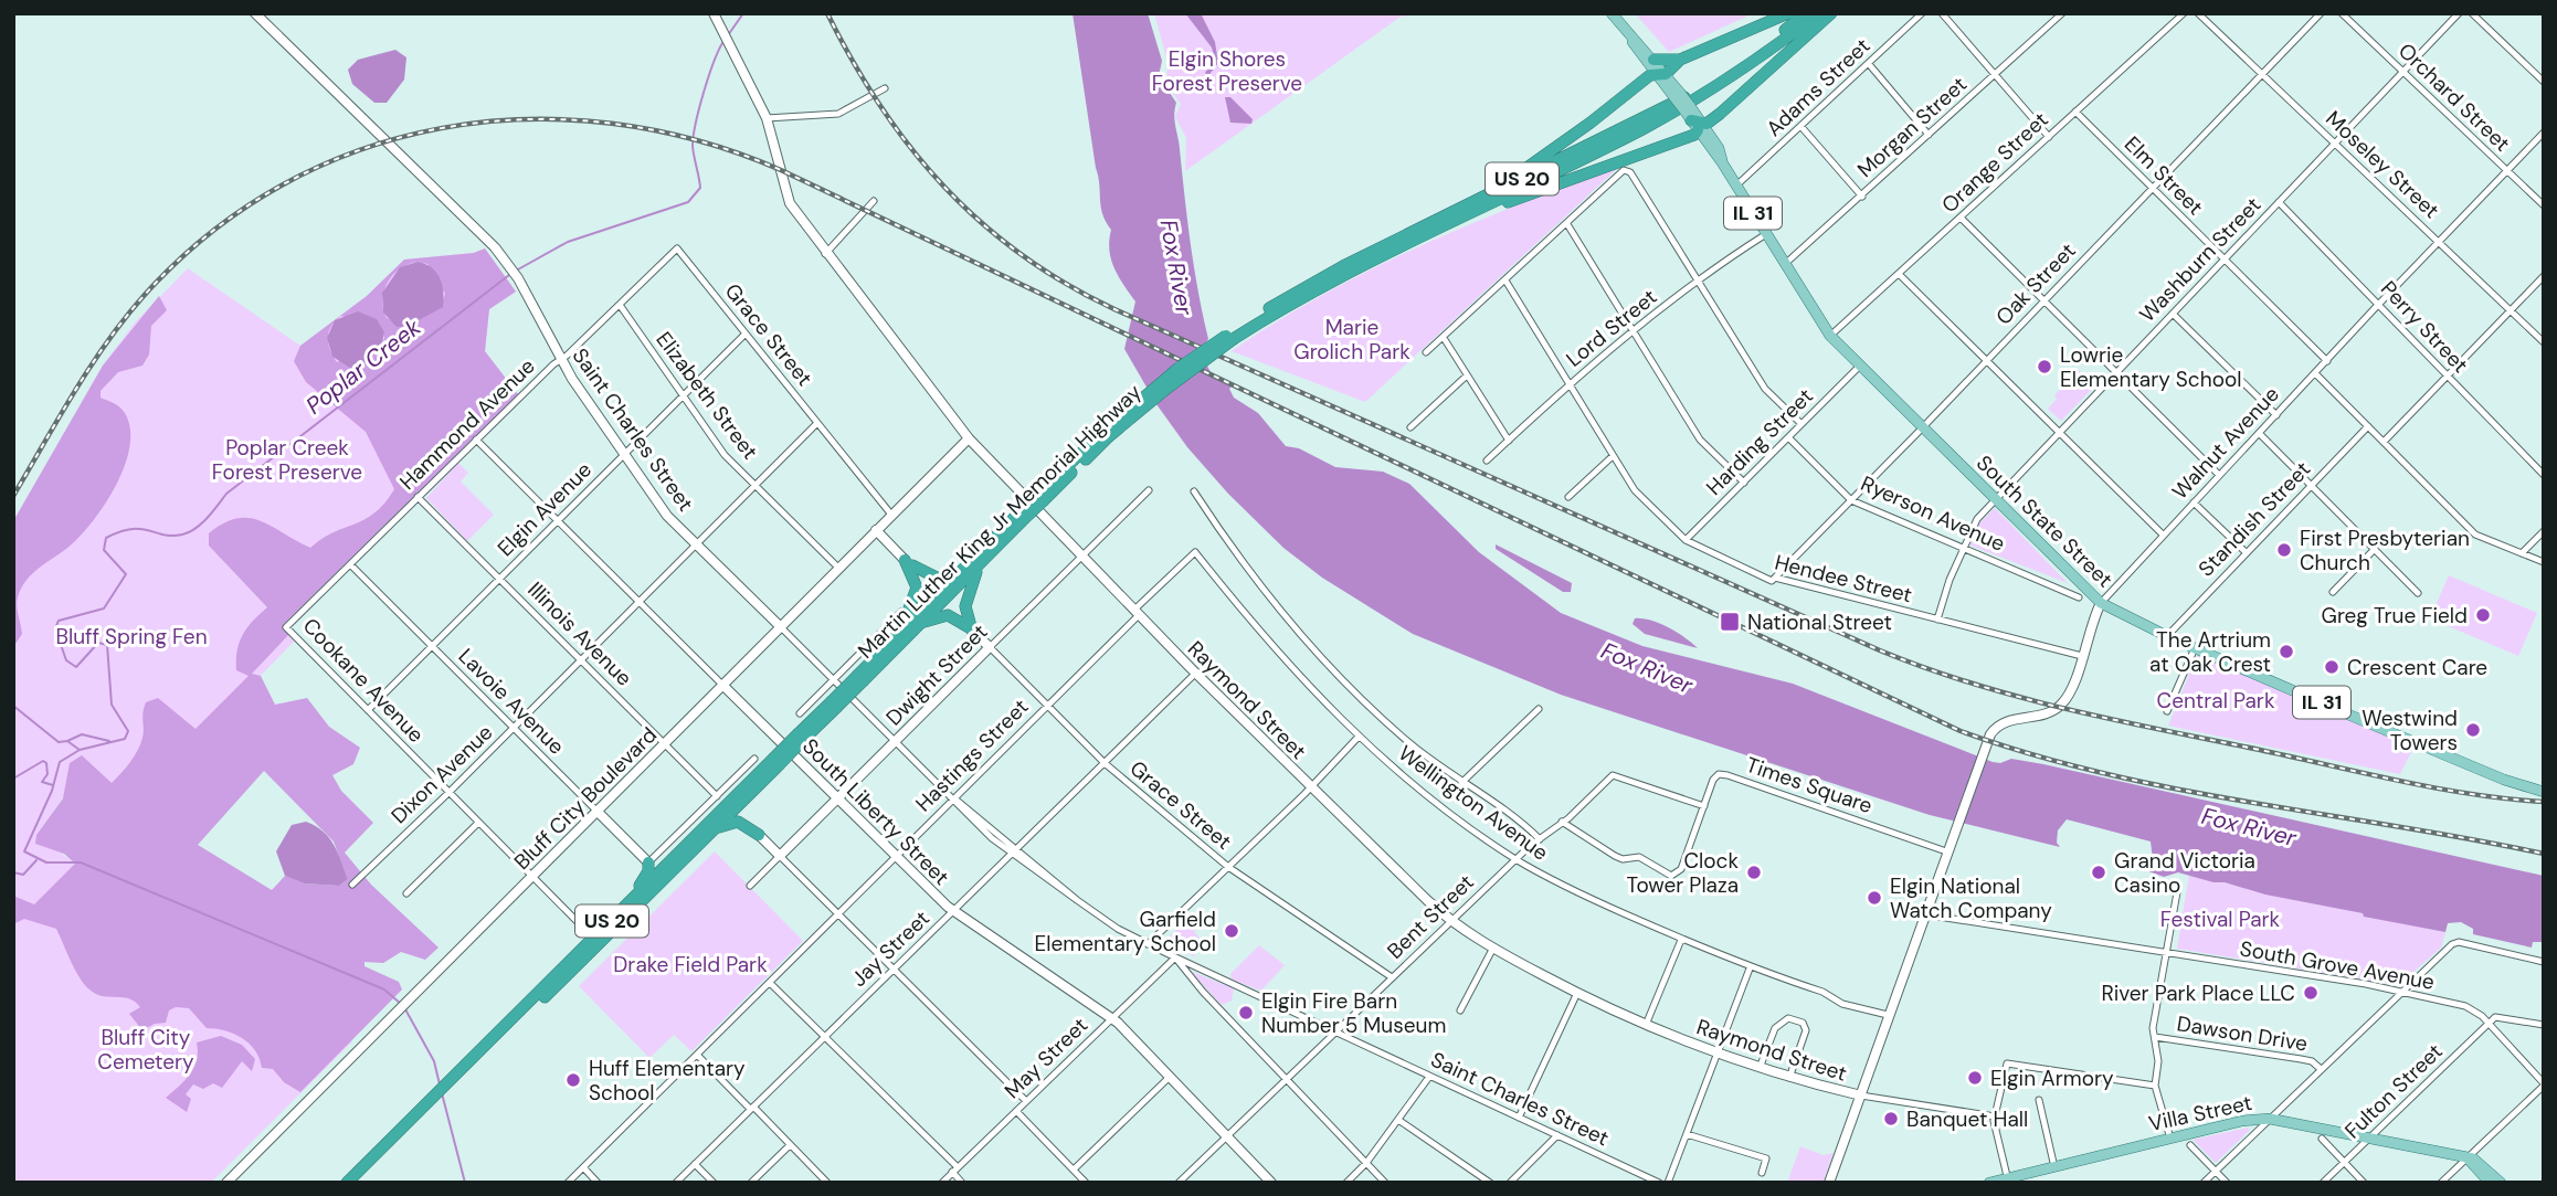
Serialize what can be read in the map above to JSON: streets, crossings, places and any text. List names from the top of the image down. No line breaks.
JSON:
{"streets":{"highway":["US 20","Martin Luther King Jr Memorial Highway"],"main road":["IL 31","South State Street","Villa Street"],"street":["Adams Street","Orchard Street","Morgan Street","Orange Street","Moseley Street","Elm Street","Washburn Street","Oak Street","Perry Street","Lord Street","Grace Street","Elizabeth Street","Hammond Avenue","Saint Charles Street","Harding Street","Walnut Avenue","Elgin Avenue","Ryerson Avenue","Standish Street","Hendee Street","Illinois Avenue","Dwight Street","Cookane Avenue","Raymond Street","Lavoie Avenue","Hastings Street","Dixon Avenue","Times Square","Bluff City Boulevard","Wellington Avenue","South Liberty Street","Bent Street","Jay Street","South Grove Avenue","Dawson Drive","May Street","Fulton Street"]},"crossings":[["Adams Street","South State Street"],["Orchard Street","Washburn Street"],["Orchard Street","Walnut Avenue"],["Morgan Street","South State Street"],["Orange Street","Elm Street"],["Orange Street","South State Street"],["Moseley Street","Washburn Street"],["Moseley Street","Oak Street"],["Moseley Street","Walnut Avenue"],["Elm Street","Washburn Street"],["Elm Street","Oak Street"],["Elm Street","Walnut Avenue"],["Washburn Street","Perry Street"],["Washburn Street","Ryerson Avenue"],["Washburn Street","South State Street"],["Washburn Street","Hendee Street"],["Oak Street","Ryerson Avenue"],["Oak Street","South State Street"],["Oak Street","Hendee Street"],["Perry Street","Walnut Avenue"],["Lord Street","South State Street"],["Lord Street","Hendee Street"],["Grace Street","Hammond Avenue"],["Grace Street","Elgin Avenue"],["Grace Street","Dwight Street"],["Grace Street","Hastings Street"],["Grace Street","Dixon Avenue"],["Grace Street","Bluff City Boulevard"],["Grace Street","Bent Street"],["Grace Street","Jay Street"],["Elizabeth Street","Hammond Avenue"],["Elizabeth Street","Elgin Avenue"],["Elizabeth Street","Dixon Avenue"],["Elizabeth Street","Bluff City Boulevard"],["Hammond Avenue","Saint Charles Street"],["Hammond Avenue","Illinois Avenue"],["Hammond Avenue","Cookane Avenue"],["Hammond Avenue","Lavoie Avenue"],["Hammond Avenue","South Liberty Street"],["Saint Charles Street","Elgin Avenue"],["Saint Charles Street","Dwight Street"],["Saint Charles Street","Hastings Street"],["Saint Charles Street","Dixon Avenue"],["Saint Charles Street","Bluff City Boulevard"],["Saint Charles Street","Bent Street"],["Saint Charles Street","Jay Street"],["Saint Charles Street","May Street"],["Harding Street","Ryerson Avenue"],["Harding Street","South State Street"],["Harding Street","Hendee Street"],["Walnut Avenue","South State Street"],["Elgin Avenue","Illinois Avenue"],["Elgin Avenue","Cookane Avenue"],["Elgin Avenue","Lavoie Avenue"],["Elgin Avenue","South Liberty Street"],["Standish Street","South State Street"],["Illinois Avenue","Dixon Avenue"],["Illinois Avenue","Bluff City Boulevard"],["Dwight Street","Raymond Street"],["Dwight Street","South Liberty Street"],["Cookane Avenue","Dixon Avenue"],["Cookane Avenue","Bluff City Boulevard"],["Raymond Street","Hastings Street"],["Raymond Street","Bluff City Boulevard"],["Raymond Street","Bent Street"],["Raymond Street","Jay Street"],["Lavoie Avenue","Dixon Avenue"],["Lavoie Avenue","Bluff City Boulevard"],["Hastings Street","Wellington Avenue"],["Hastings Street","South Liberty Street"],["Dixon Avenue","South Liberty Street"],["Bluff City Boulevard","South Liberty Street"],["Wellington Avenue","Bent Street"],["South Liberty Street","Bent Street"],["South Liberty Street","Jay Street"],["South Liberty Street","May Street"],["South Grove Avenue","Fulton Street"],["Fulton Street","Villa Street"]],"water":["Fox River","Poplar Creek"],"parks":["Elgin Shores Forest Preserve","Marie Grolich Park","Poplar Creek Forest Preserve","Bluff Spring Fen","Central Park","Festival Park","Drake Field Park","Bluff City Cemetery"],"places":{"other":["Lowrie Elementary School","First Presbyterian Church","Greg True Field","The Artrium at Oak Crest","Crescent Care","Westwind Towers","Clock Tower Plaza","Grand Victoria Casino","Elgin National Watch Company","Garfield Elementary School","River Park Place LLC","Elgin Fire Barn Number 5 Museum","Elgin Armory","Huff Elementary School","Banquet Hall"],"transit":["National Street"]}}
